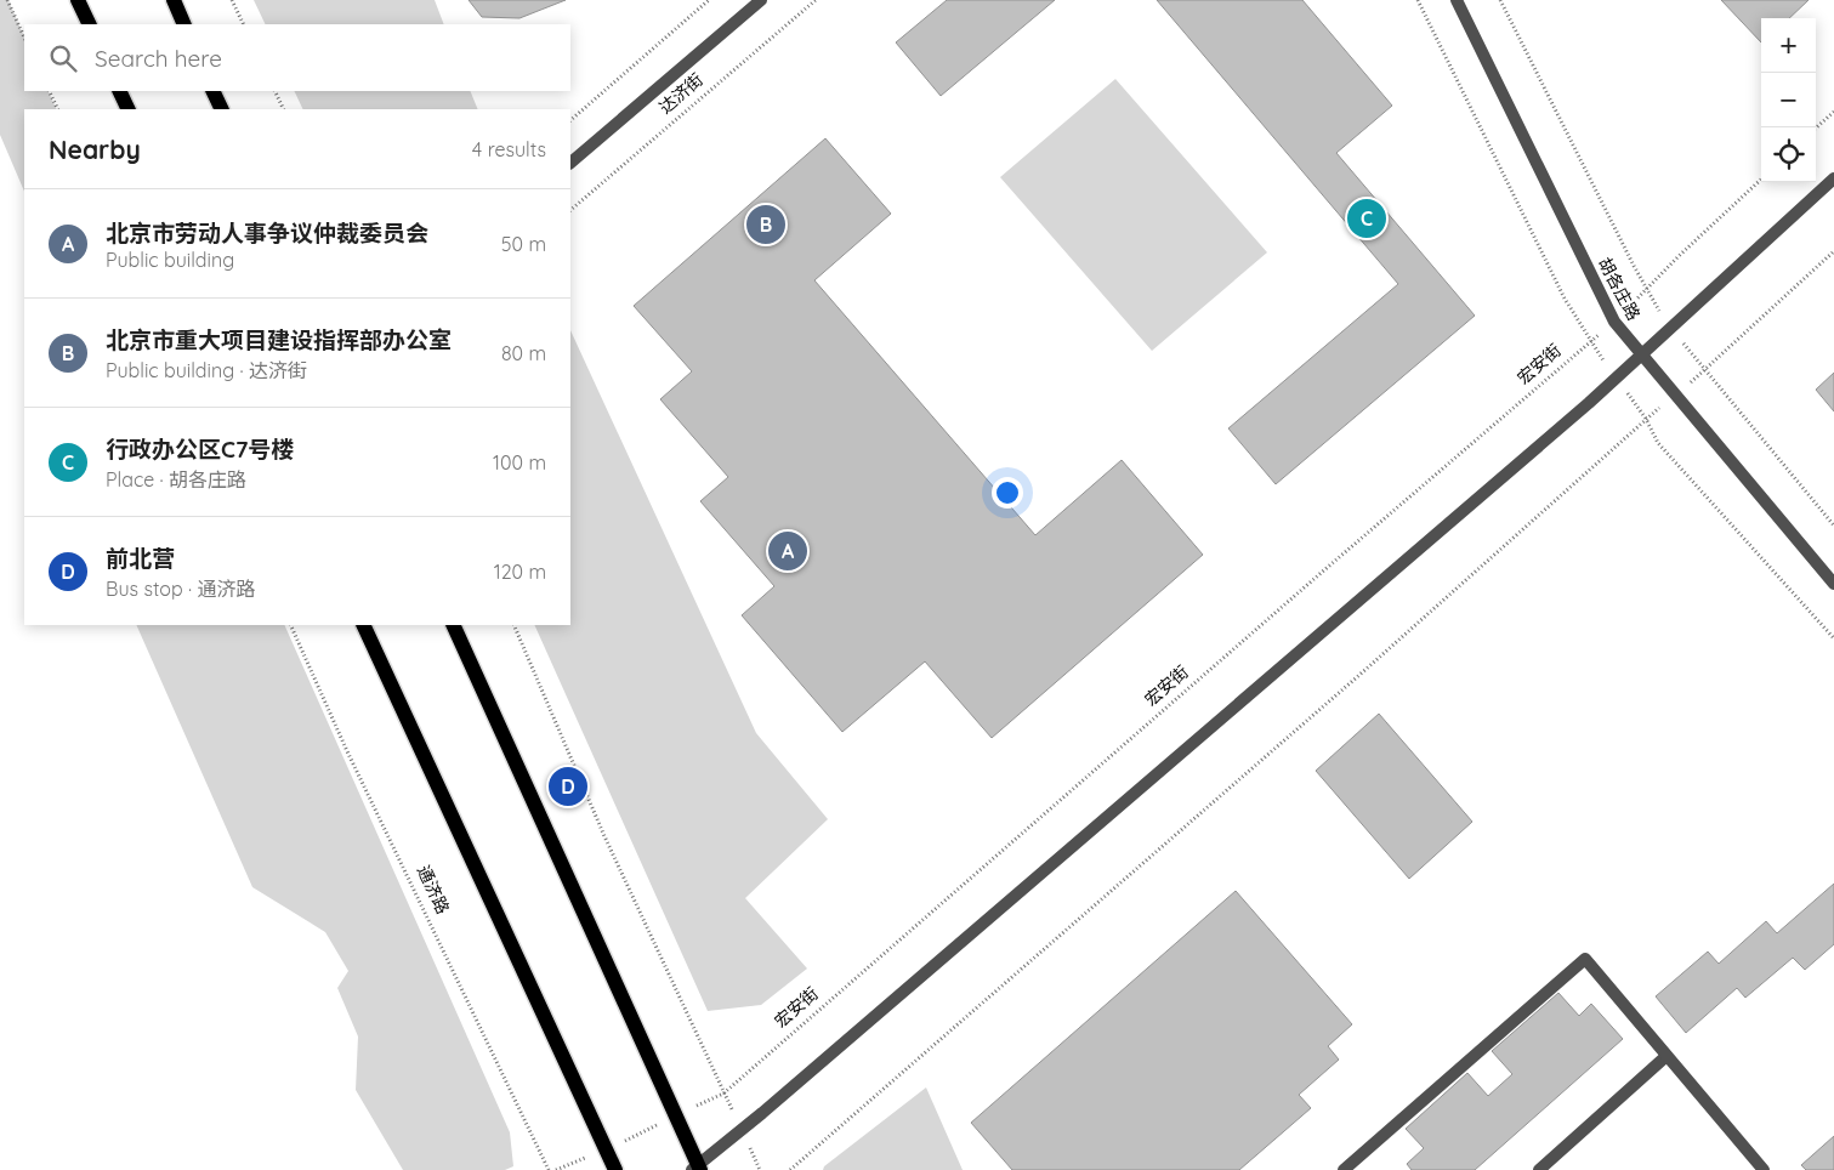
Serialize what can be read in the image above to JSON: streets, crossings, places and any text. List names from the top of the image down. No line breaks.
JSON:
{"streets":{"street":["达济街","胡各庄路"],"path":["宏安街","通济路"]},"crossings":[["胡各庄路","宏安街"]],"page":{"map_buttons":["+","−"],"search":"Search here","heading":["Nearby","4 results"],"list":[{"mark":"A","name":"北京市劳动人事争议仲裁委员会","note":"Public building","value":"50 m"},{"mark":"B","name":"北京市重大项目建设指挥部办公室","note":"Public building · 达济街","value":"80 m"},{"mark":"C","name":"行政办公区C7号楼","note":"Place · 胡各庄路","value":"100 m"},{"mark":"D","name":"前北营","note":"Bus stop · 通济路","value":"120 m"}],"pins":["C","B","A","D"]}}
